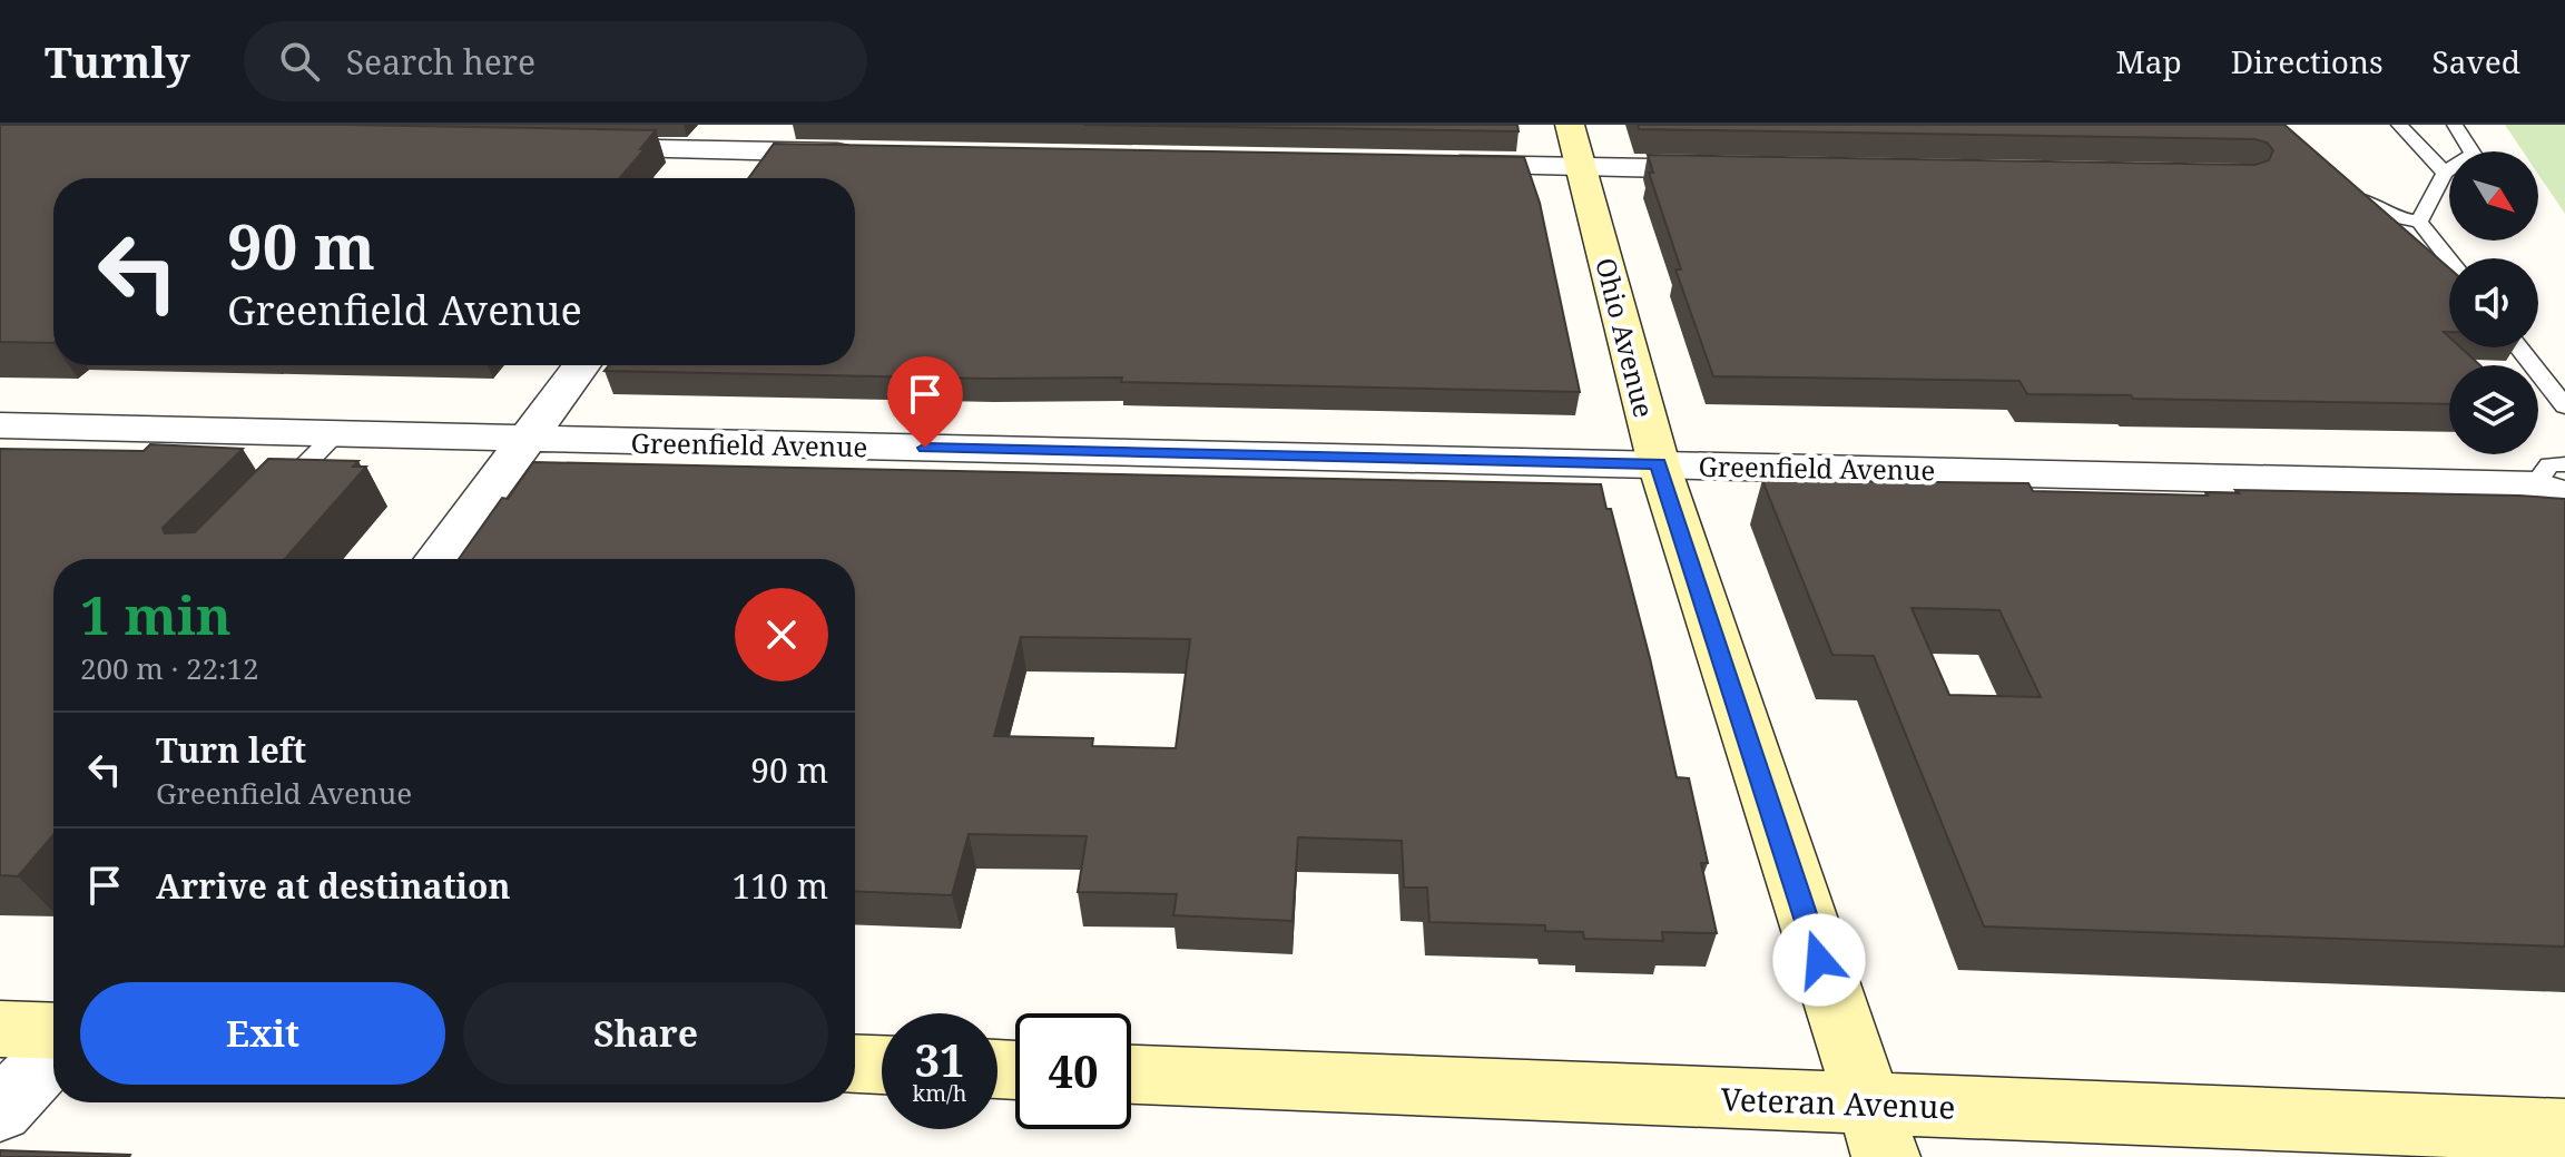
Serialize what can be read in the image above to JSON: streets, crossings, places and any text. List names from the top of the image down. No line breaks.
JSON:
{"streets":{"street":["Ohio Avenue","Greenfield Avenue","Veteran Avenue"]},"crossings":[["Ohio Avenue","Greenfield Avenue"],["Ohio Avenue","Veteran Avenue"]],"north":"bottom right","page":{"header":"Turnly","search":"Search here","nav":["Map","Directions","Saved"],"turn":["90 m","Greenfield Avenue"],"heading":["1 min","200 m · 22:12"],"list":[{"name":"Turn left","note":"Greenfield Avenue","value":"90 m"},{"name":"Arrive at destination","value":"110 m"}],"buttons":["Exit","Share"],"speed":"31 km/h","limit":"40"}}
